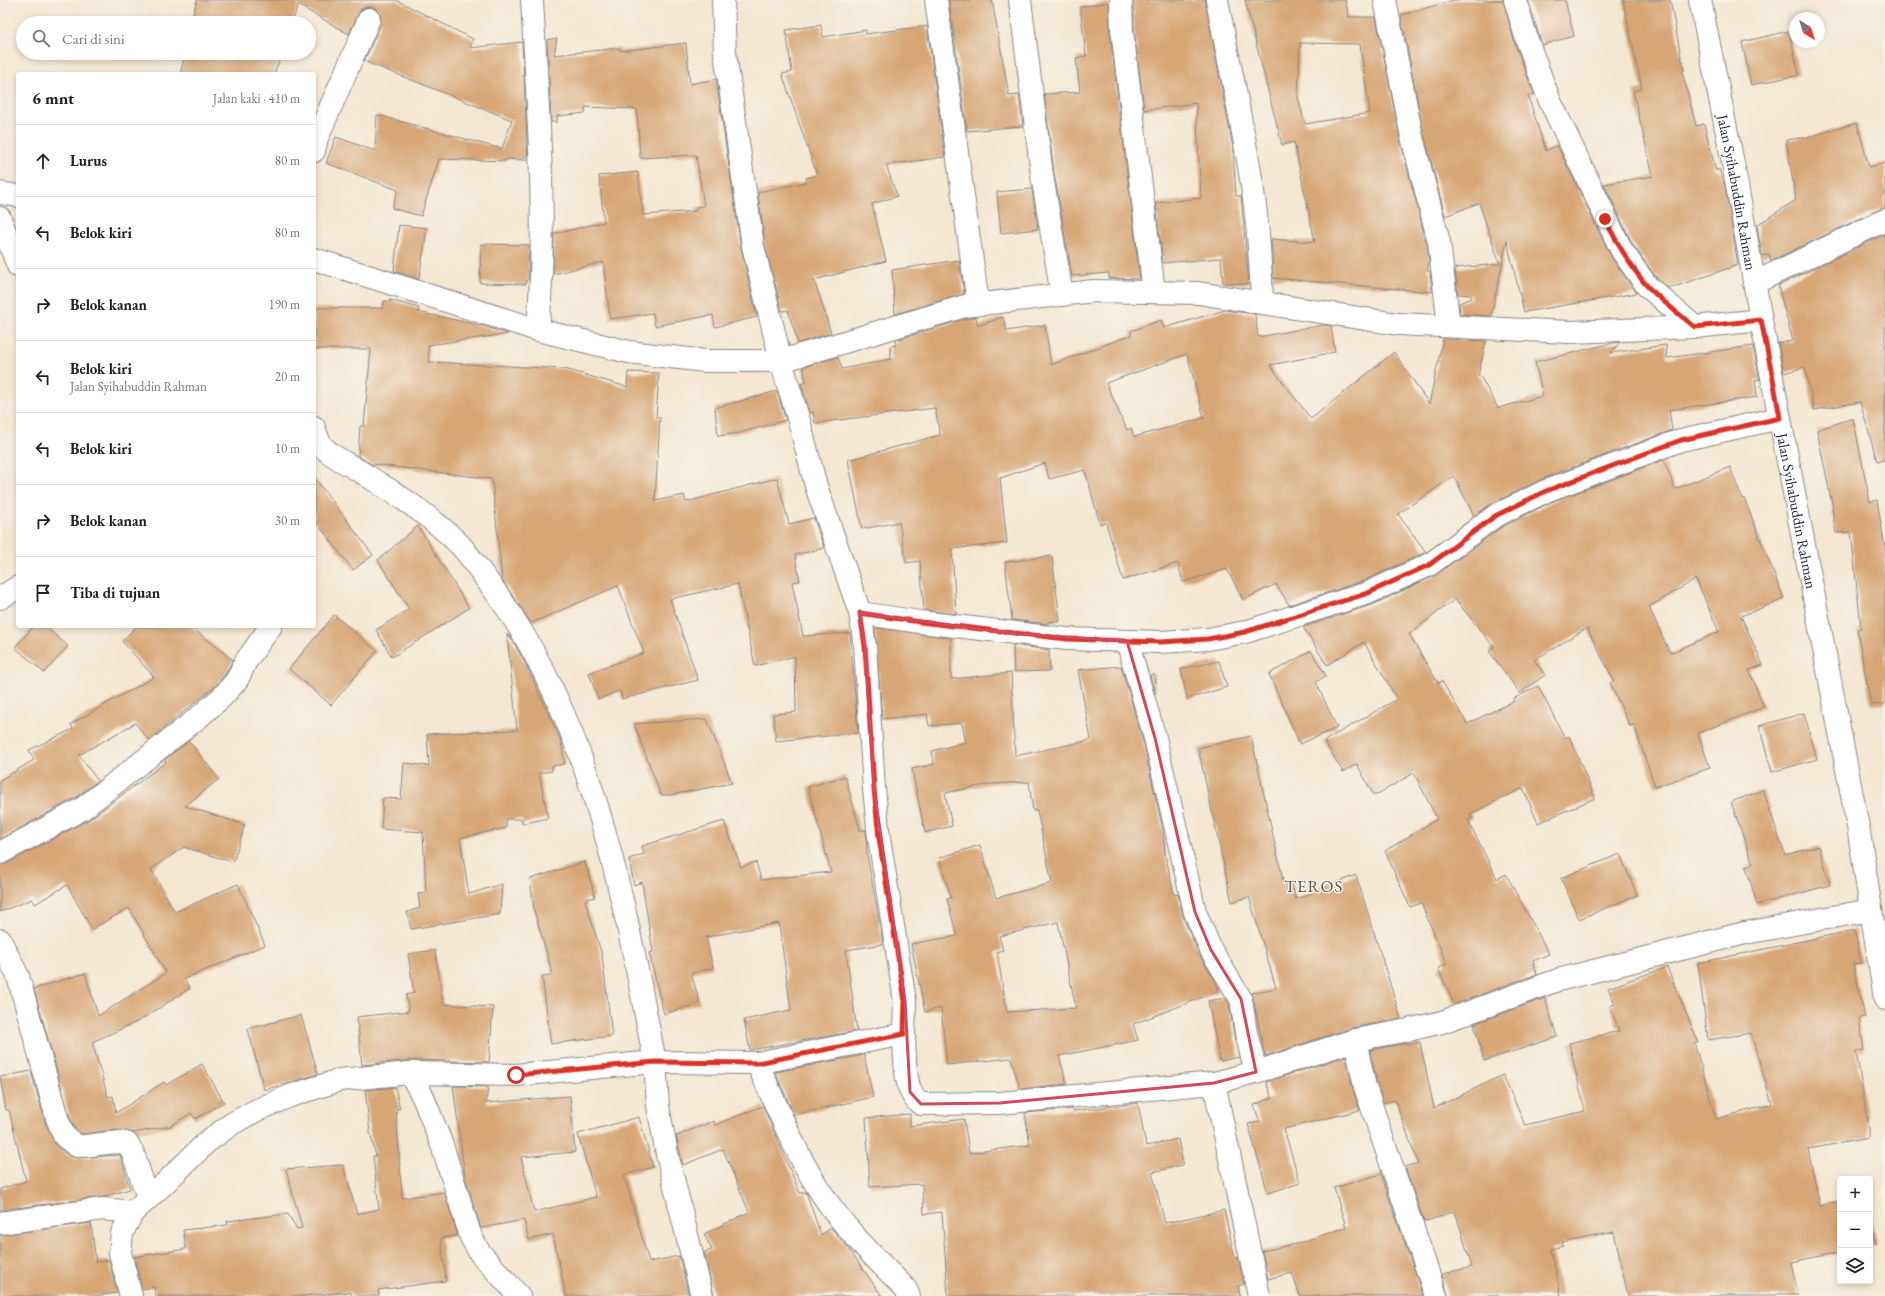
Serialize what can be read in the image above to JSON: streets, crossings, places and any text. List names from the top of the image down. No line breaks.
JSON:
{"streets":{"street":["Jalan Syihabuddin Rahman"]},"districts":["TEROS"],"north":"bottom right","page":{"search":"Cari di sini","heading":["6 mnt","Jalan kaki · 410 m"],"list":[["Lurus","80 m"],["Belok kiri","80 m"],["Belok kanan","190 m"],["Belok kiri","Jalan Syihabuddin Rahman","20 m"],["Belok kiri","10 m"],["Belok kanan","30 m"],"Tiba di tujuan"],"map_buttons":["+","−"]}}
